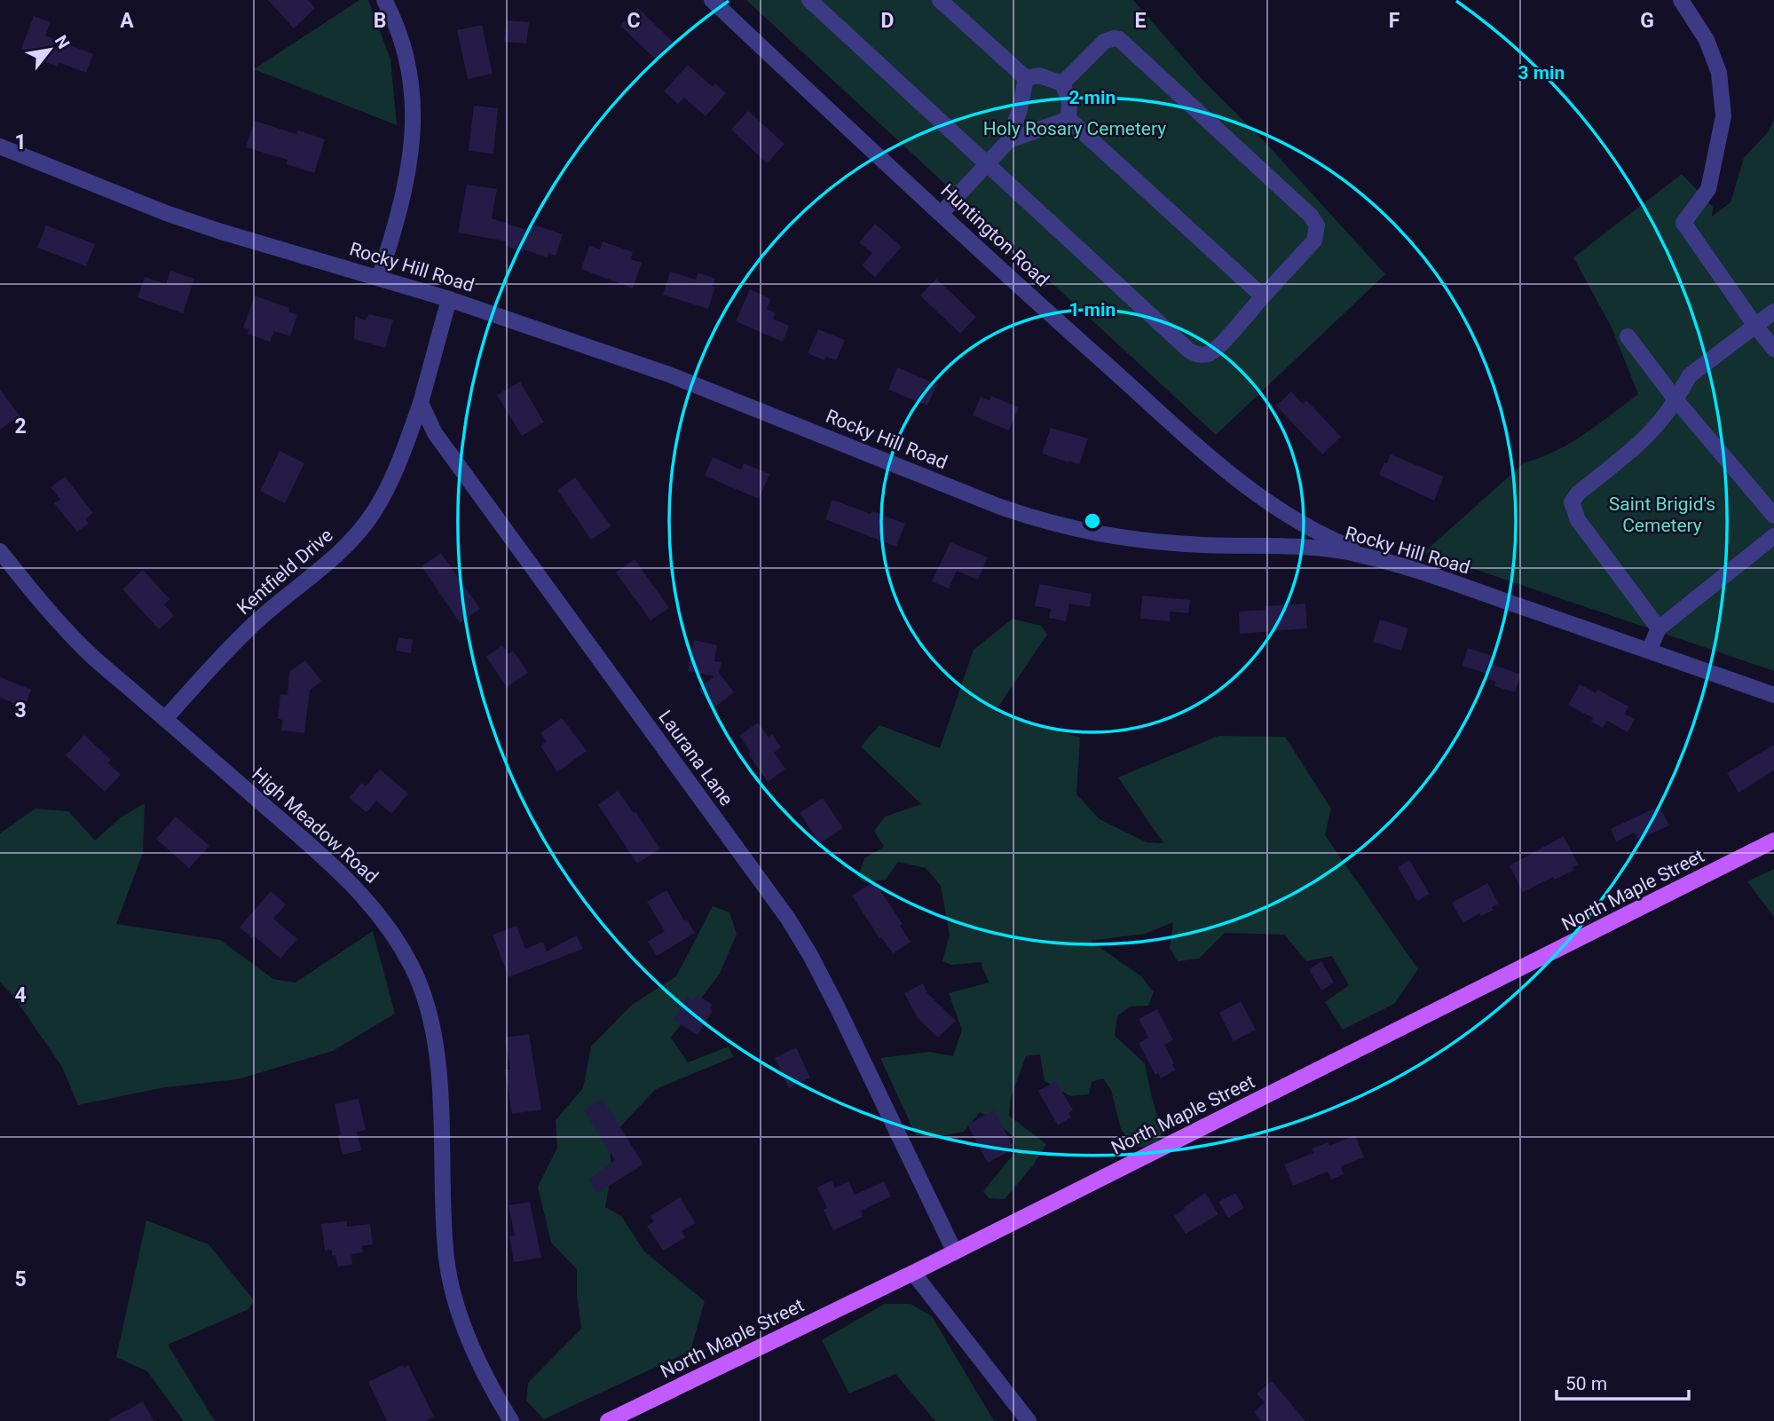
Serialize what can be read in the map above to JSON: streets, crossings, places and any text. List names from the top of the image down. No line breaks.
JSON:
{"streets":{"main road":["North Maple Street"],"street":["Huntington Road","Rocky Hill Road","Kentfield Drive","Laurana Lane","High Meadow Road"]},"crossings":[["Huntington Road","Rocky Hill Road"],["Kentfield Drive","Laurana Lane"],["Kentfield Drive","High Meadow Road"],["Laurana Lane","North Maple Street"]],"parks":["Holy Rosary Cemetery","Saint Brigid's Cemetery"],"scale_bar":"50 m","north":"top right","grid":{"columns":["A","B","C","D","E","F","G"],"rows":["1","2","3","4","5"]},"rings":["3 min","2 min","1 min"]}
